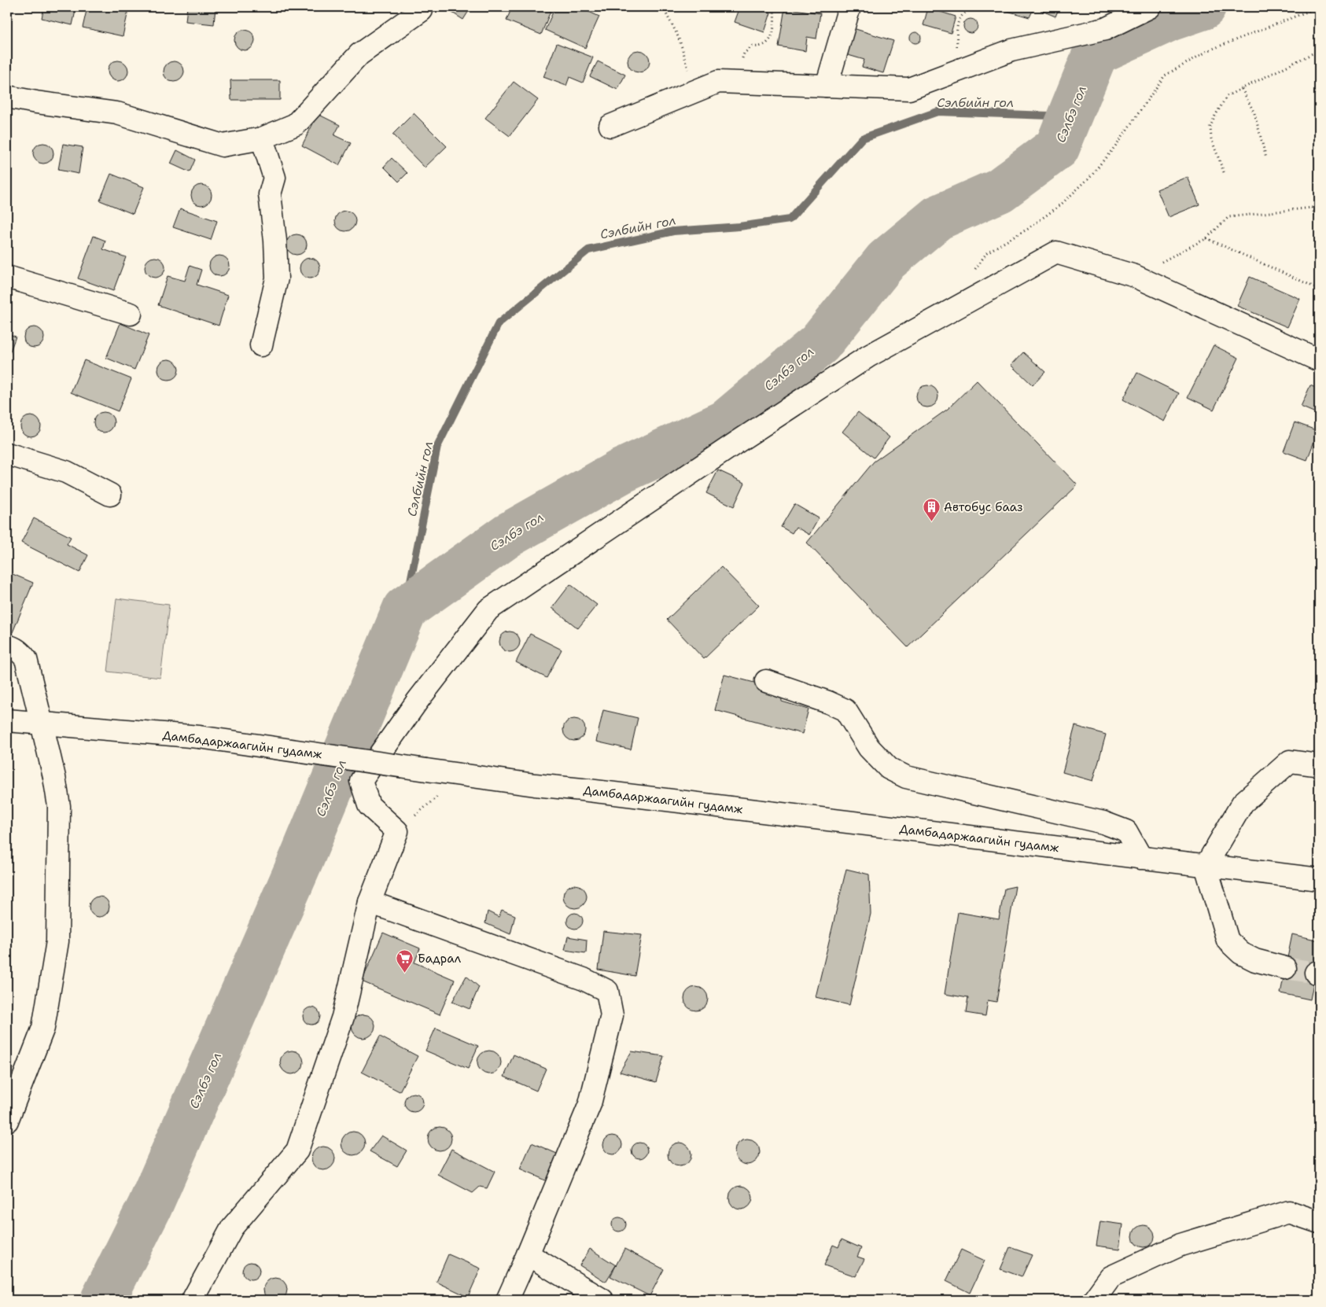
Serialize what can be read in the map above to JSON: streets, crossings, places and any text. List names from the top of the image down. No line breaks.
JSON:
{"streets":{"street":["Дамбадаржаагийн гудамж"]},"water":["Сэлбийн гол","Сэлбэ гол"],"places":{"building":["Автобус бааз"],"supermarket":["Бадрал"]}}
